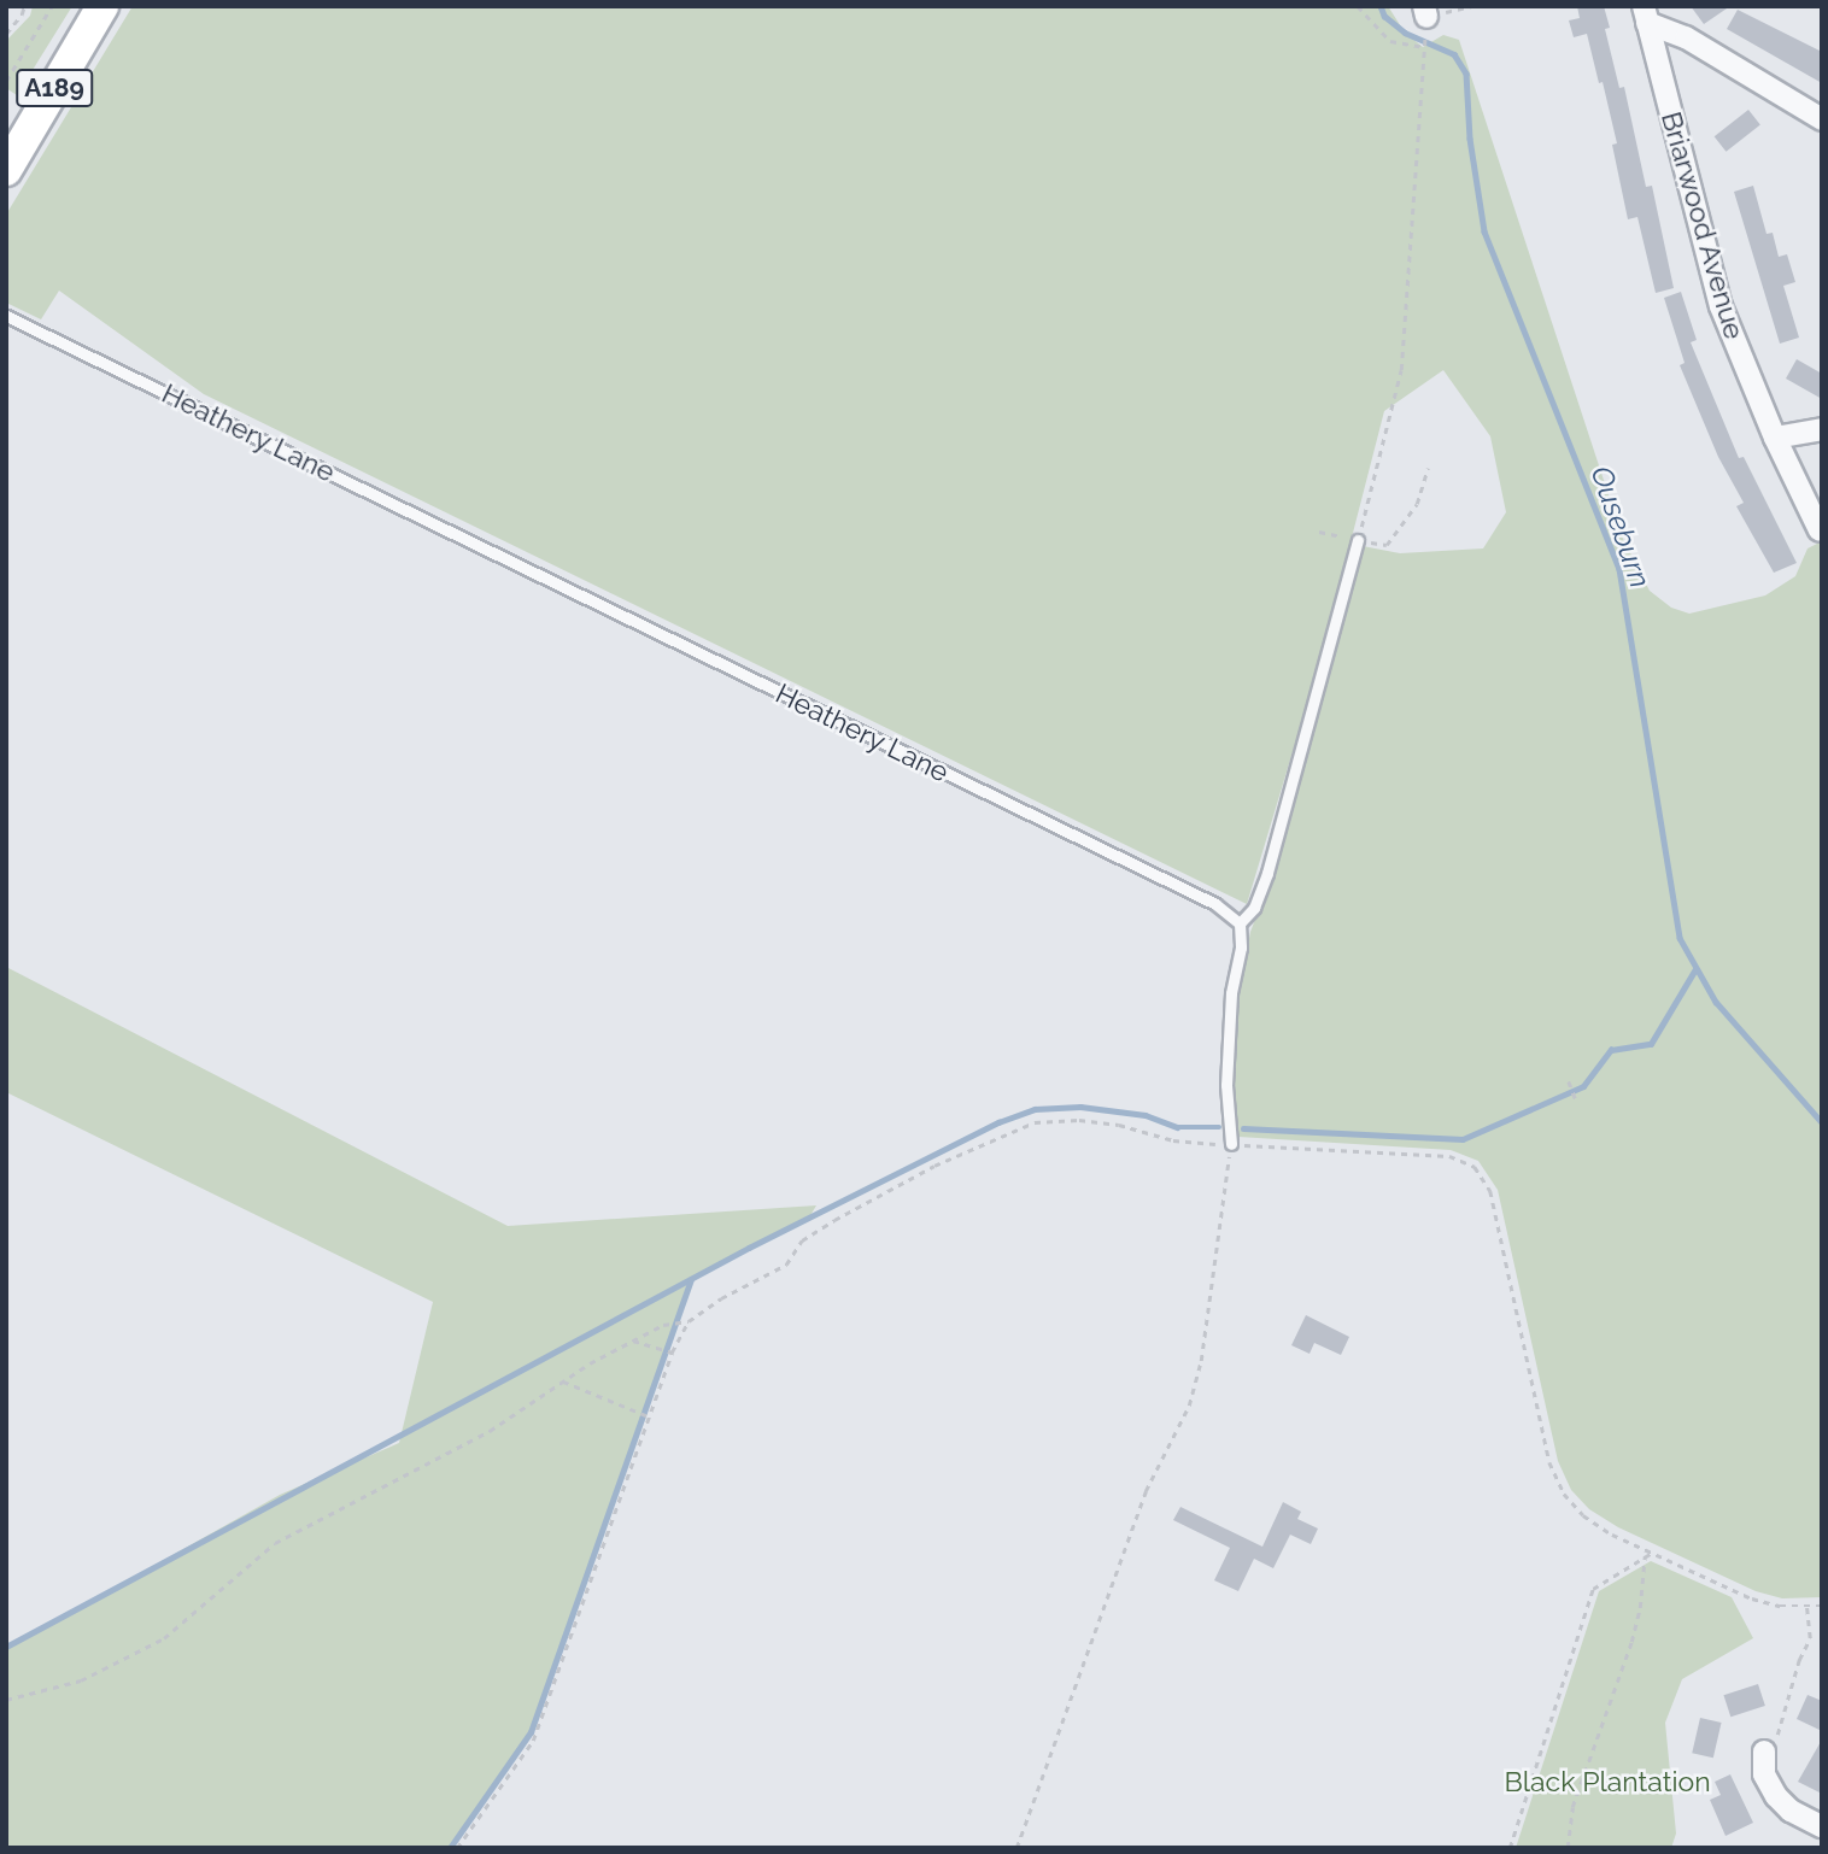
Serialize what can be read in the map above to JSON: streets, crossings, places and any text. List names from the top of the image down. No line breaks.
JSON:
{"streets":{"main road":["A189"],"street":["Briarwood Avenue"],"lane":["Heathery Lane"]},"water":["Ouseburn"],"parks":["Black Plantation"]}
